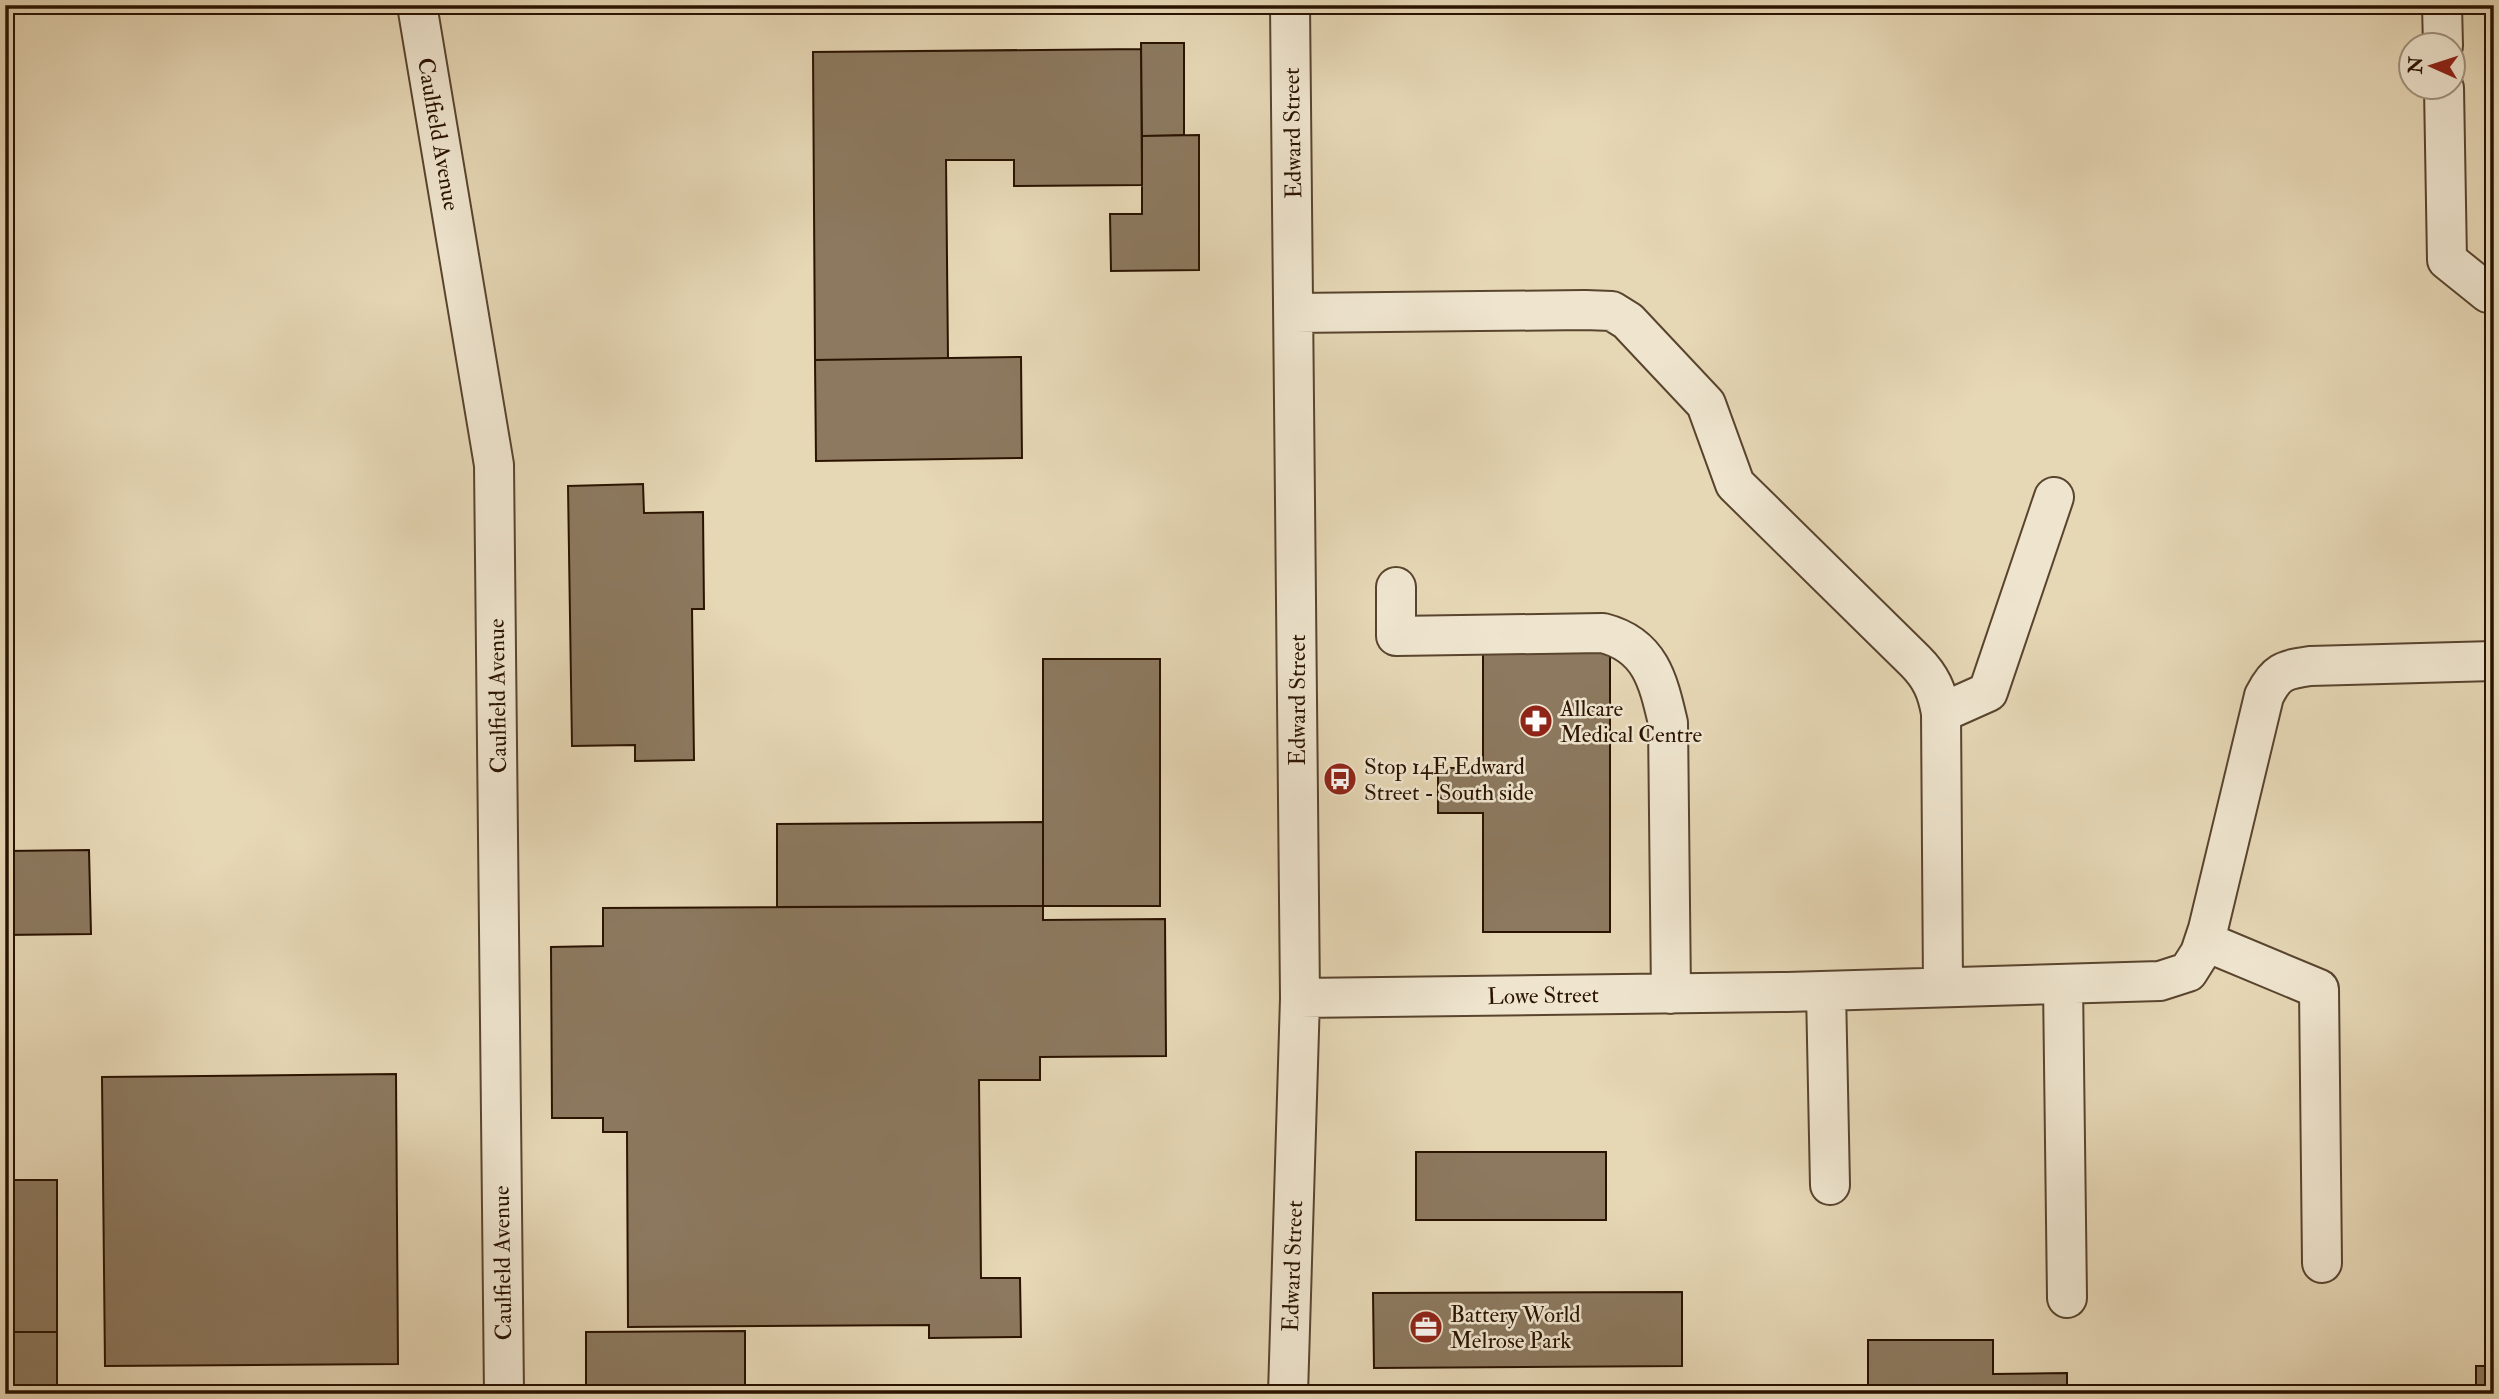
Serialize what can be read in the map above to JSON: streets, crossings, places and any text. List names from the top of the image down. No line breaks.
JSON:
{"streets":{"street":["Edward Street","Caulfield Avenue","Lowe Street"]},"crossings":[["Edward Street","Lowe Street"]],"places":{"pharmacy":["Allcare Medical Centre"],"bus stop":["Stop 14E Edward Street - South side"],"office":["Battery World Melrose Park"]},"north":"left"}
